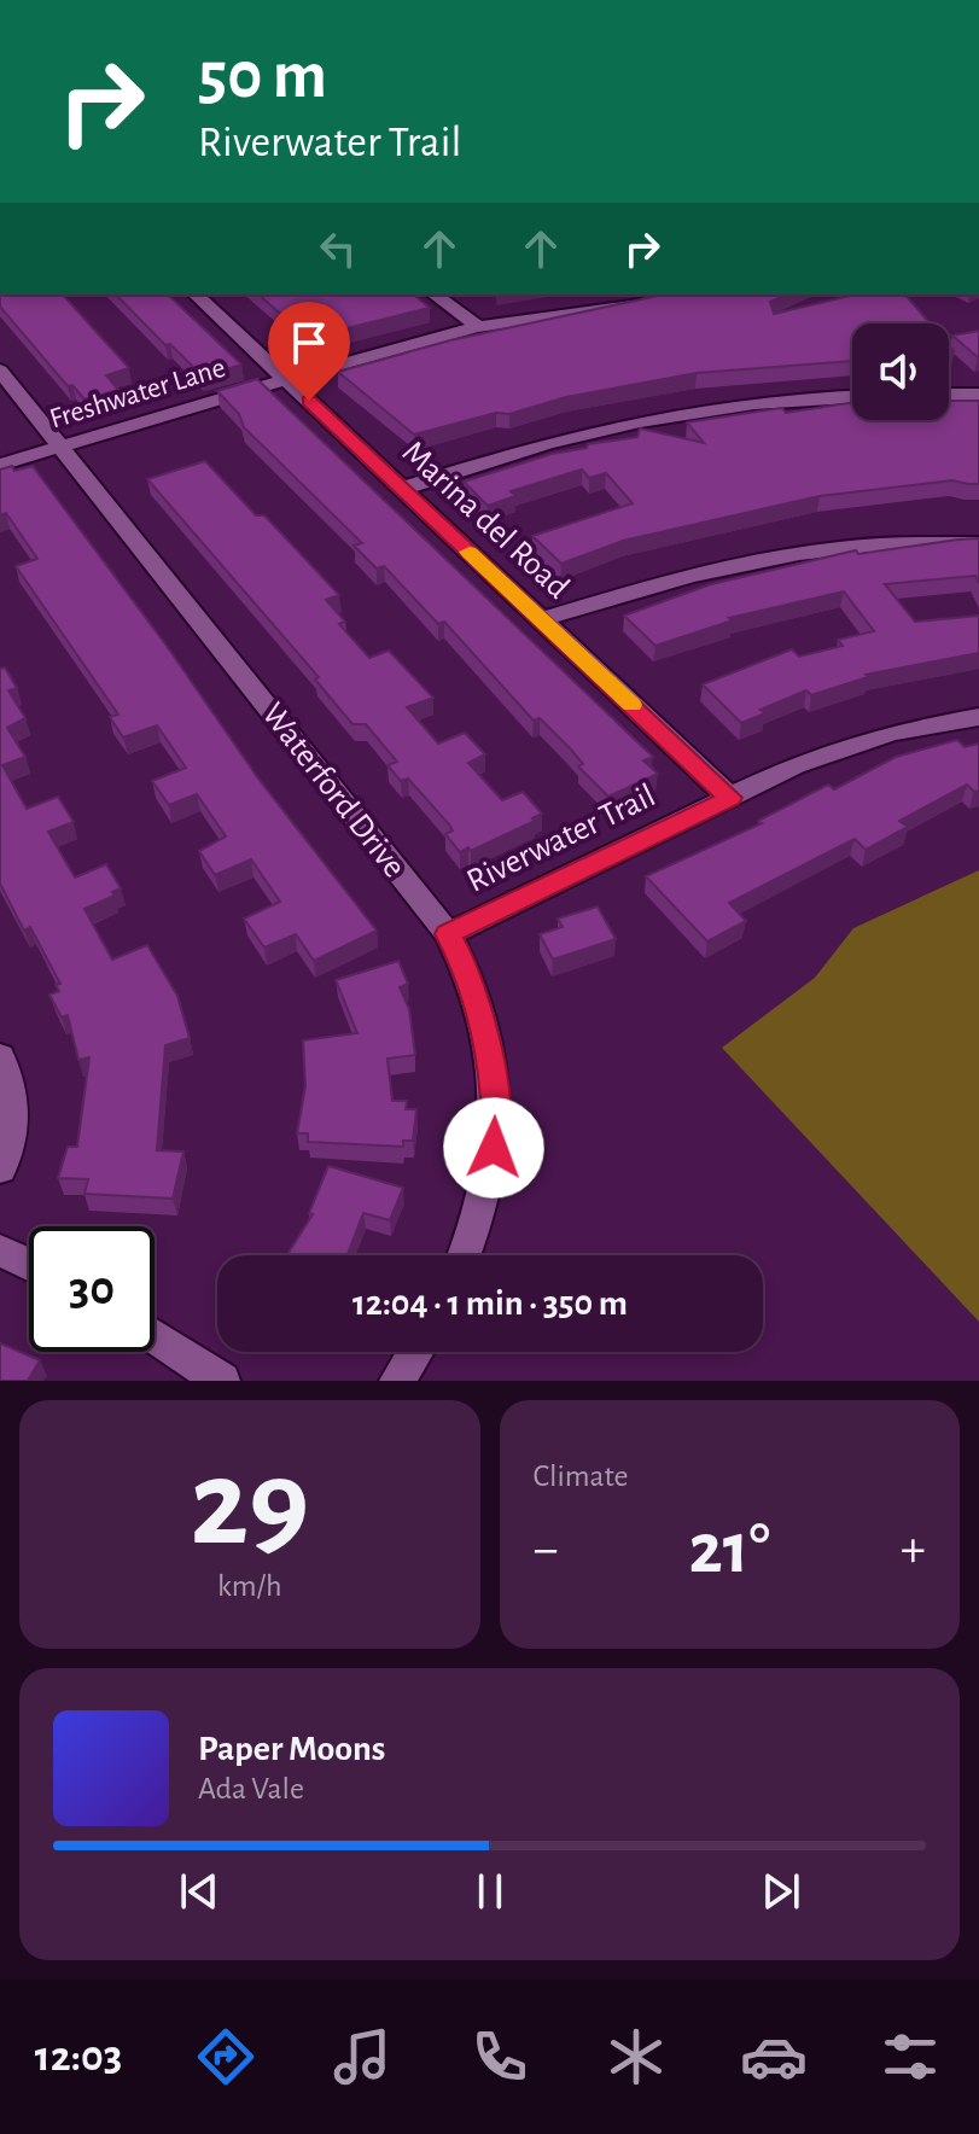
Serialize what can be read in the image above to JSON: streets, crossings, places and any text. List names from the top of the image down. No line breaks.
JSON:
{"streets":{"street":["Freshwater Lane","Marina del Road","Waterford Drive","Riverwater Trail"]},"crossings":[["Freshwater Lane","Marina del Road"],["Freshwater Lane","Waterford Drive"],["Marina del Road","Riverwater Trail"],["Waterford Drive","Riverwater Trail"]],"page":{"turn":["50 m","Riverwater Trail"],"limit":"30","trip":"12:04 · 1 min · 350 m","tile":[["29","km/h"],"Climate"],"heat":["−","21°","+"],"song":["Paper Moons","Ada Vale"],"tabs":"12:03"}}
